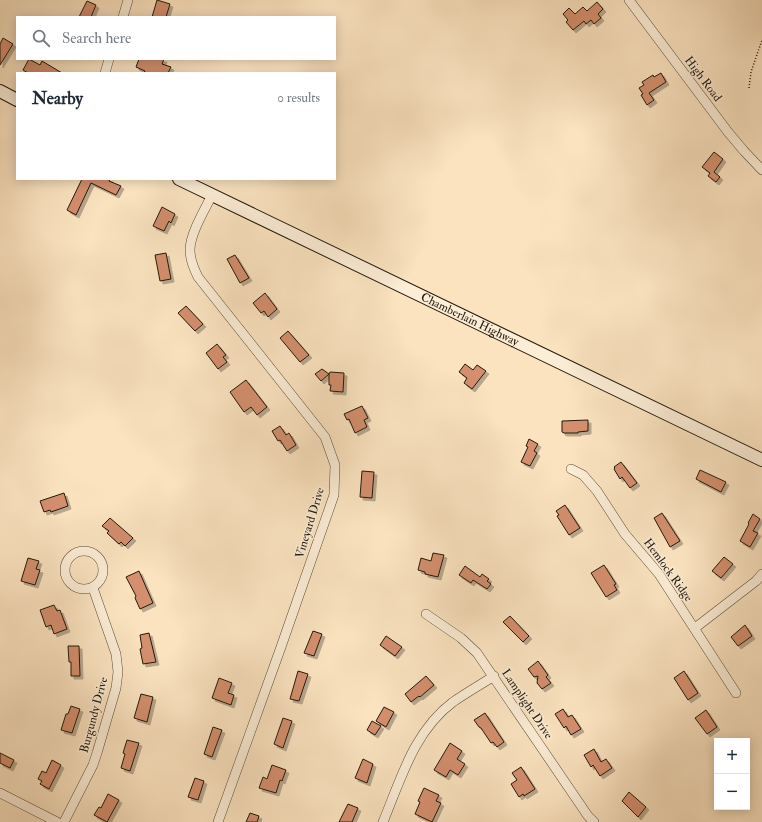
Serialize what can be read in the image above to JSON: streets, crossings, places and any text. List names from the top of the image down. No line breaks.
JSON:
{"streets":{"main road":["Chamberlain Highway"],"street":["High Road","Vineyard Drive","Hemlock Ridge","Lamplight Drive","Burgundy Drive"]},"crossings":[["Chamberlain Highway","Vineyard Drive"]],"page":{"search":"Search here","heading":["Nearby","0 results"],"map_buttons":["+","−"]}}
